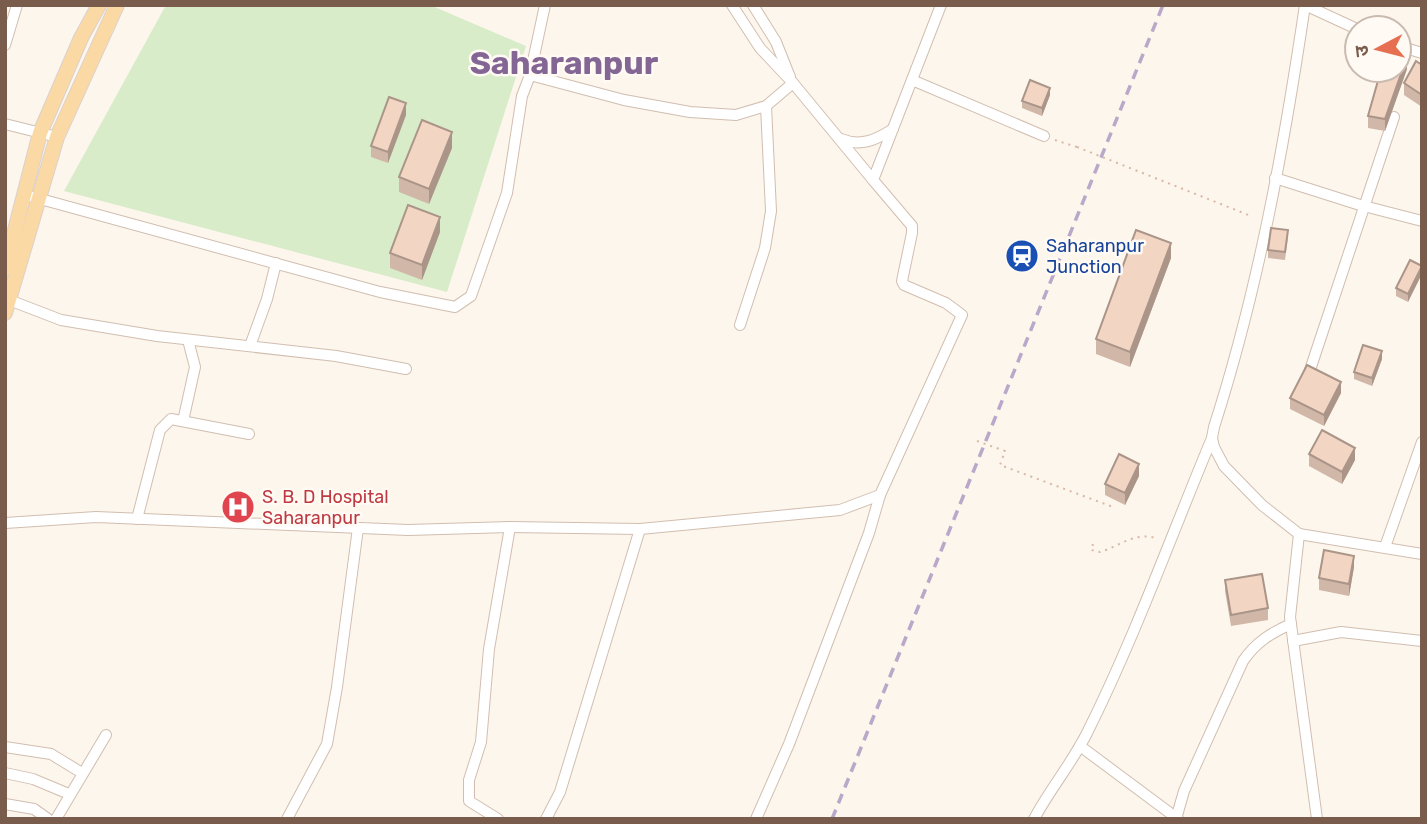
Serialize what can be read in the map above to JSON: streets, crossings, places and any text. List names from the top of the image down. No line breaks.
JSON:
{"districts":["Saharanpur"],"places":{"station":["Saharanpur Junction"],"hospital":["S. B. D Hospital Saharanpur"]},"north":"left"}
